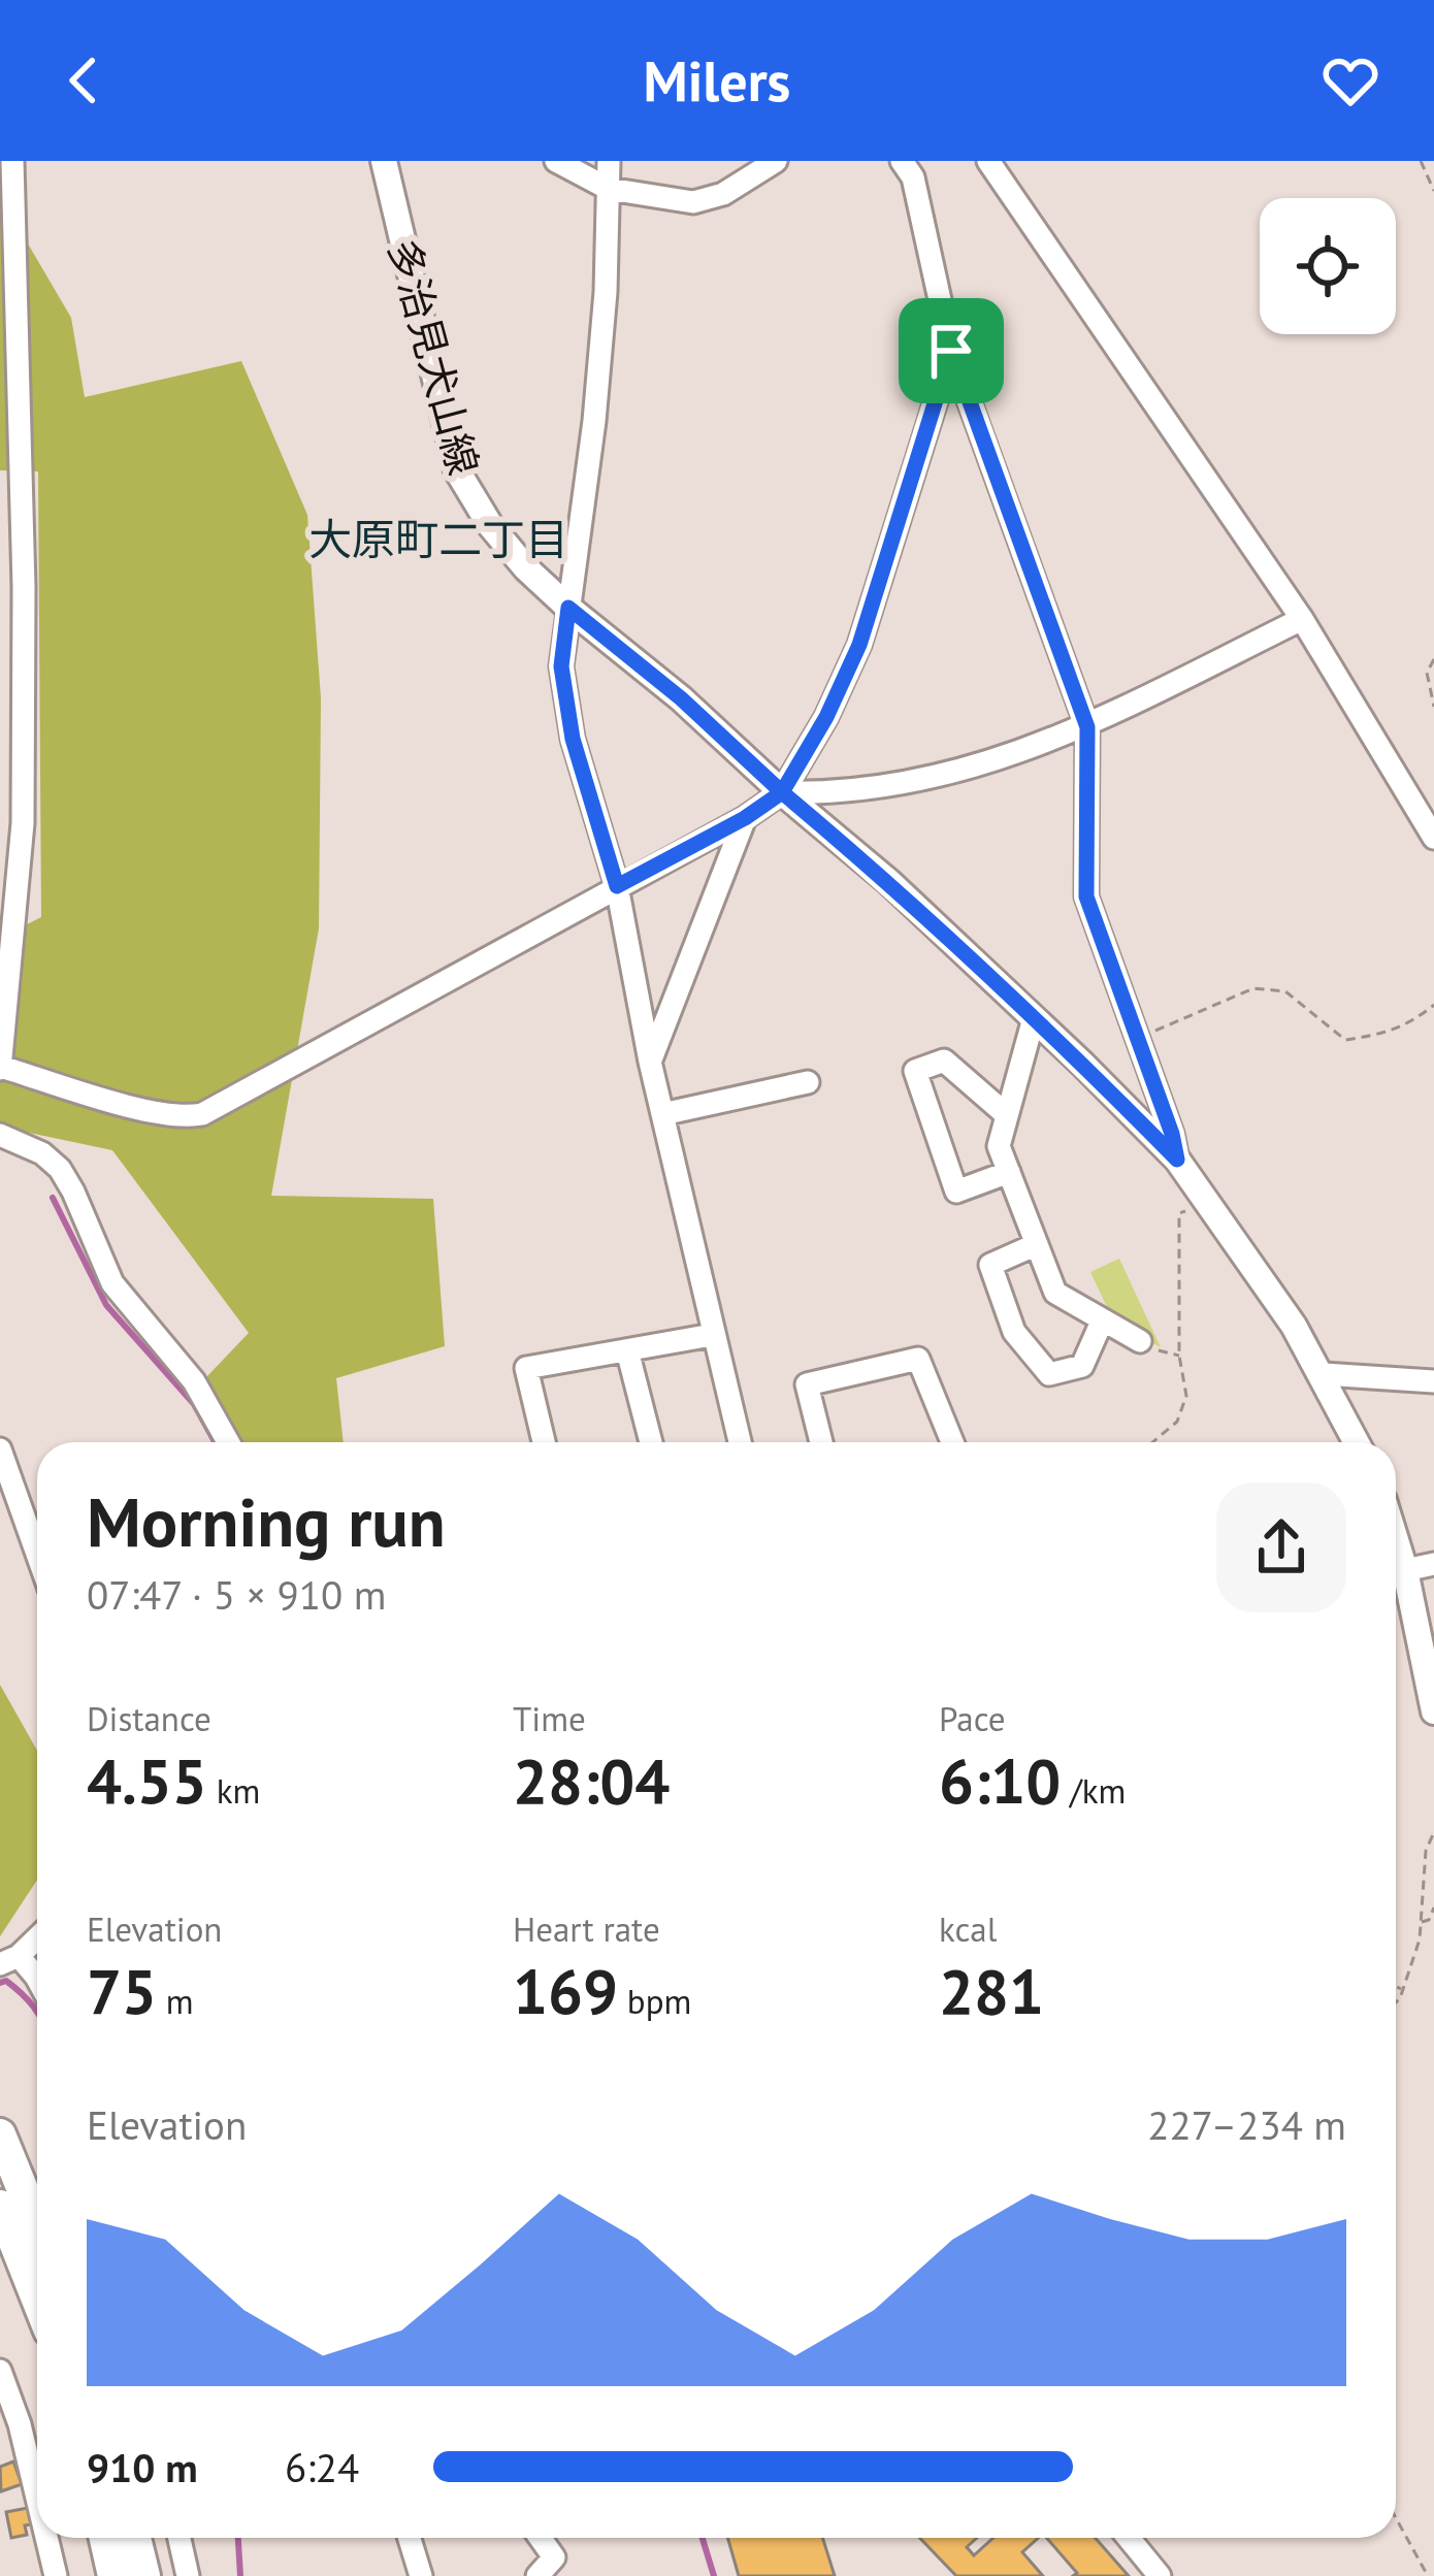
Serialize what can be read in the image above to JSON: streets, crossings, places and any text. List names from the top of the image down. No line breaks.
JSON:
{"streets":{"main road":["多治見犬山線"]},"districts":["大原町二丁目"],"page":{"header":"Milers","heading":["Morning run","07:47 · 5 × 910 m"],"stats":[["Distance","4.55 km"],["Time","28:04"],["Pace","6:10 /km"],["Elevation","75 m"],["Heart rate","169 bpm"],["kcal","281"]],"chart":["Elevation","227–234 m"],"list":[{"name":"910 m","note":"6:24"}]}}
